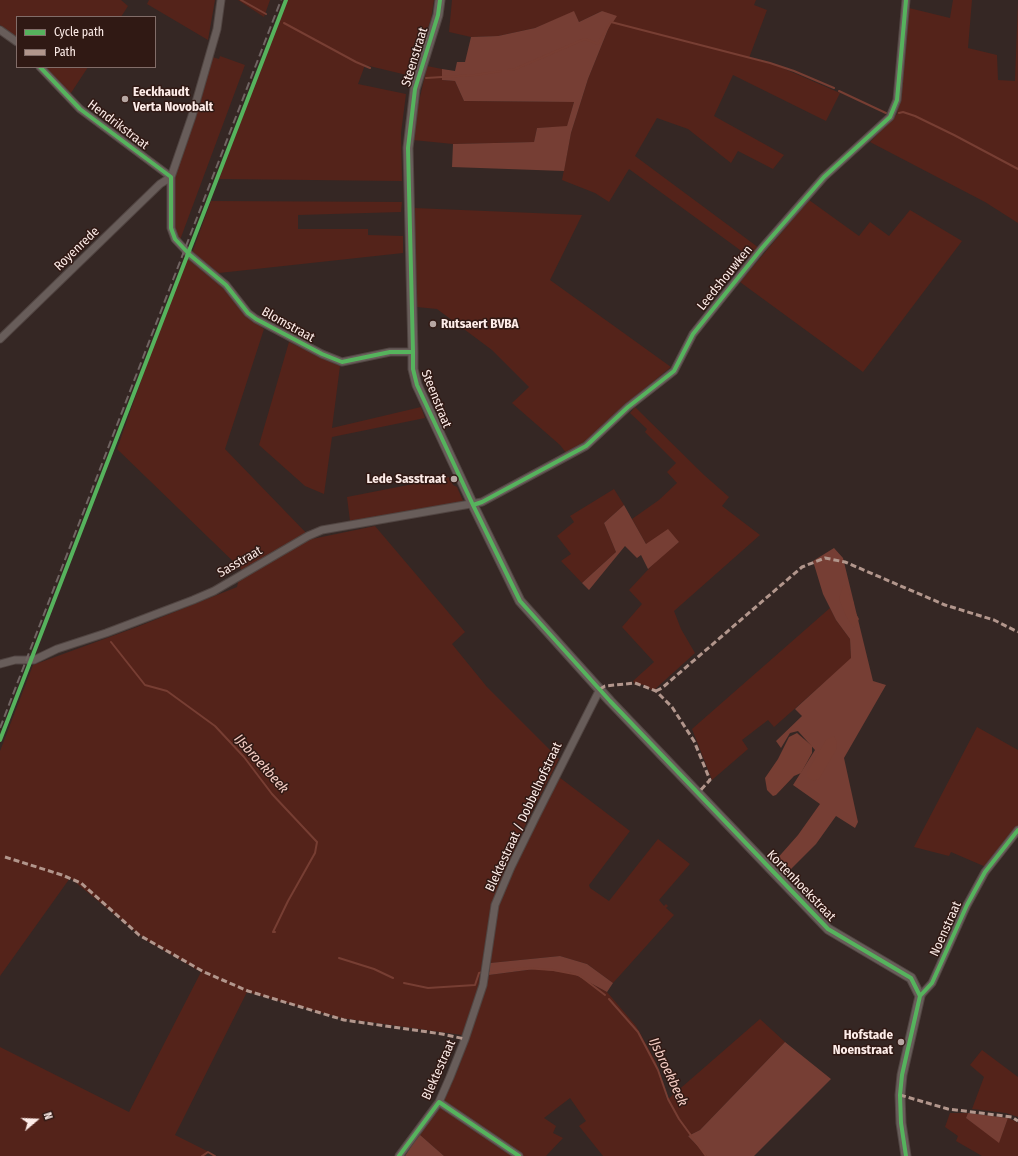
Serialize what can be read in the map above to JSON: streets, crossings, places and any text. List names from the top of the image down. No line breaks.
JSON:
{"streets":{"street":["Steenstraat","Hendrikstraat","Royenrede","Leedshouwken","Blomstraat","Sasstraat","Blektestraat / Dobbelhofstraat","Kortenhoekstraat","Noenstraat","Blektestraat"]},"crossings":[["Steenstraat","Leedshouwken"],["Steenstraat","Blomstraat"],["Steenstraat","Sasstraat"],["Steenstraat","Blektestraat / Dobbelhofstraat"],["Steenstraat","Kortenhoekstraat"],["Hendrikstraat","Royenrede"],["Hendrikstraat","Blomstraat"],["Royenrede","Blomstraat"],["Leedshouwken","Sasstraat"],["Blektestraat / Dobbelhofstraat","Kortenhoekstraat"],["Blektestraat / Dobbelhofstraat","Blektestraat"],["Kortenhoekstraat","Noenstraat"]],"water":["IJsbroekbeek"],"places":["Eeckhaudt Verta Novobalt","Rutsaert BVBA","Lede Sasstraat","Hofstade Noenstraat"],"legend":["Cycle path","Path"],"north":"right"}
